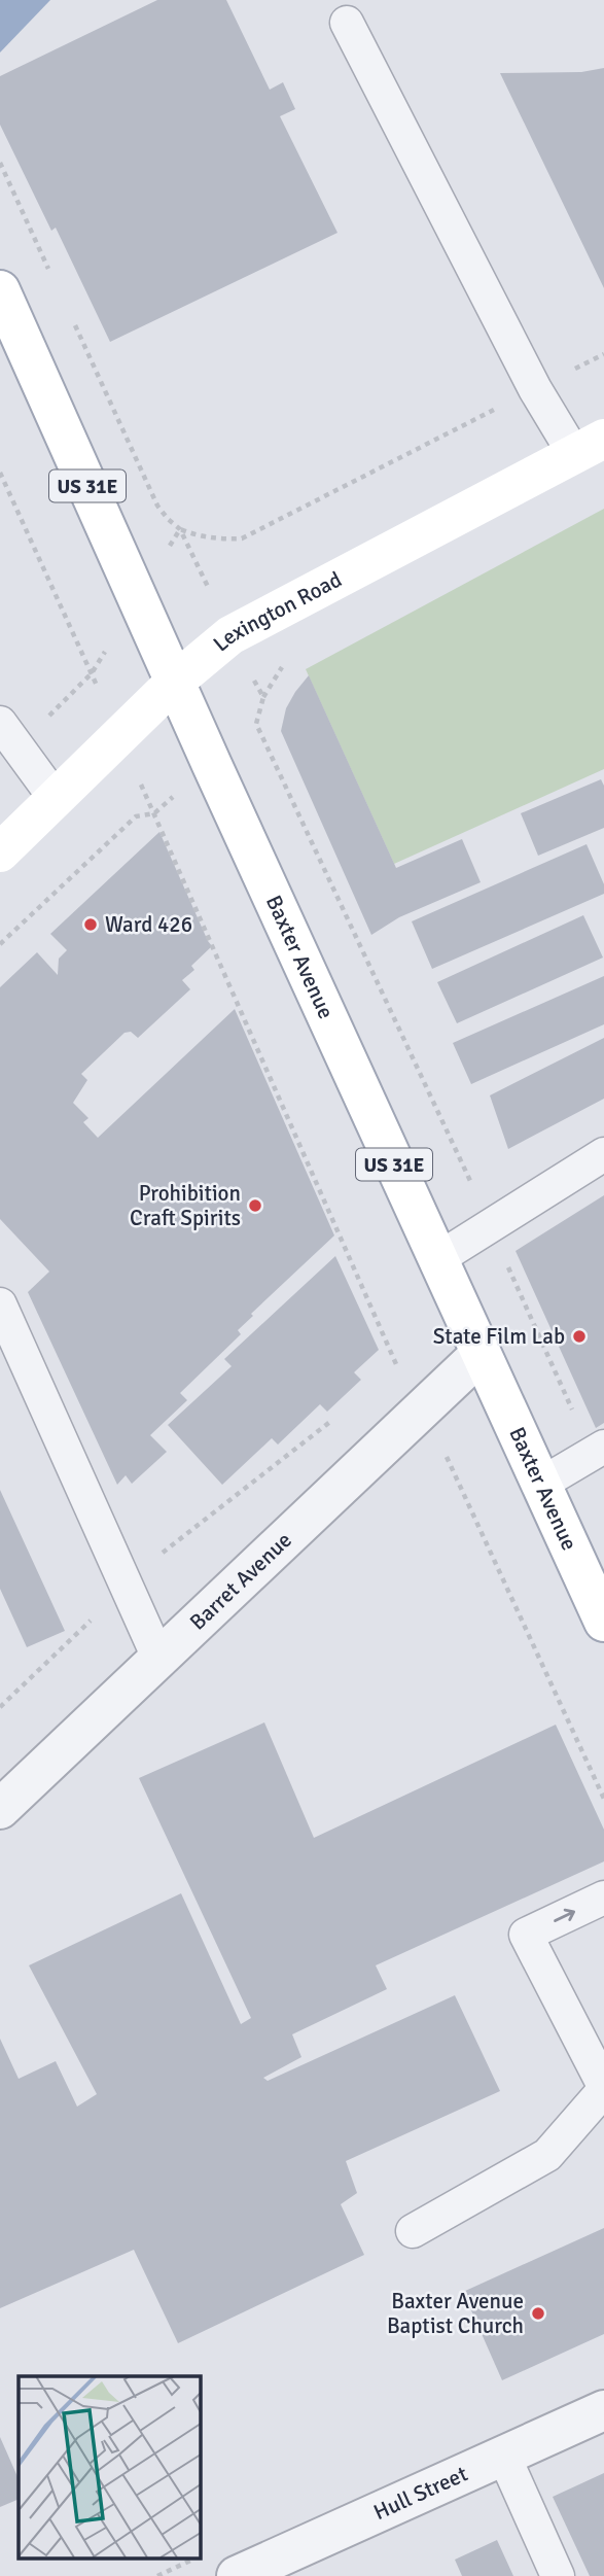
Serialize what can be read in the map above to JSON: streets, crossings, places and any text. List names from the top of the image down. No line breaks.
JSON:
{"streets":{"main road":["US 31E","Lexington Road","Baxter Avenue"],"street":["Barret Avenue","Hull Street"]},"crossings":[["Lexington Road","Baxter Avenue"],["Baxter Avenue","Barret Avenue"]],"places":["Ward 426","Prohibition Craft Spirits","State Film Lab","Baxter Avenue Baptist Church"]}
